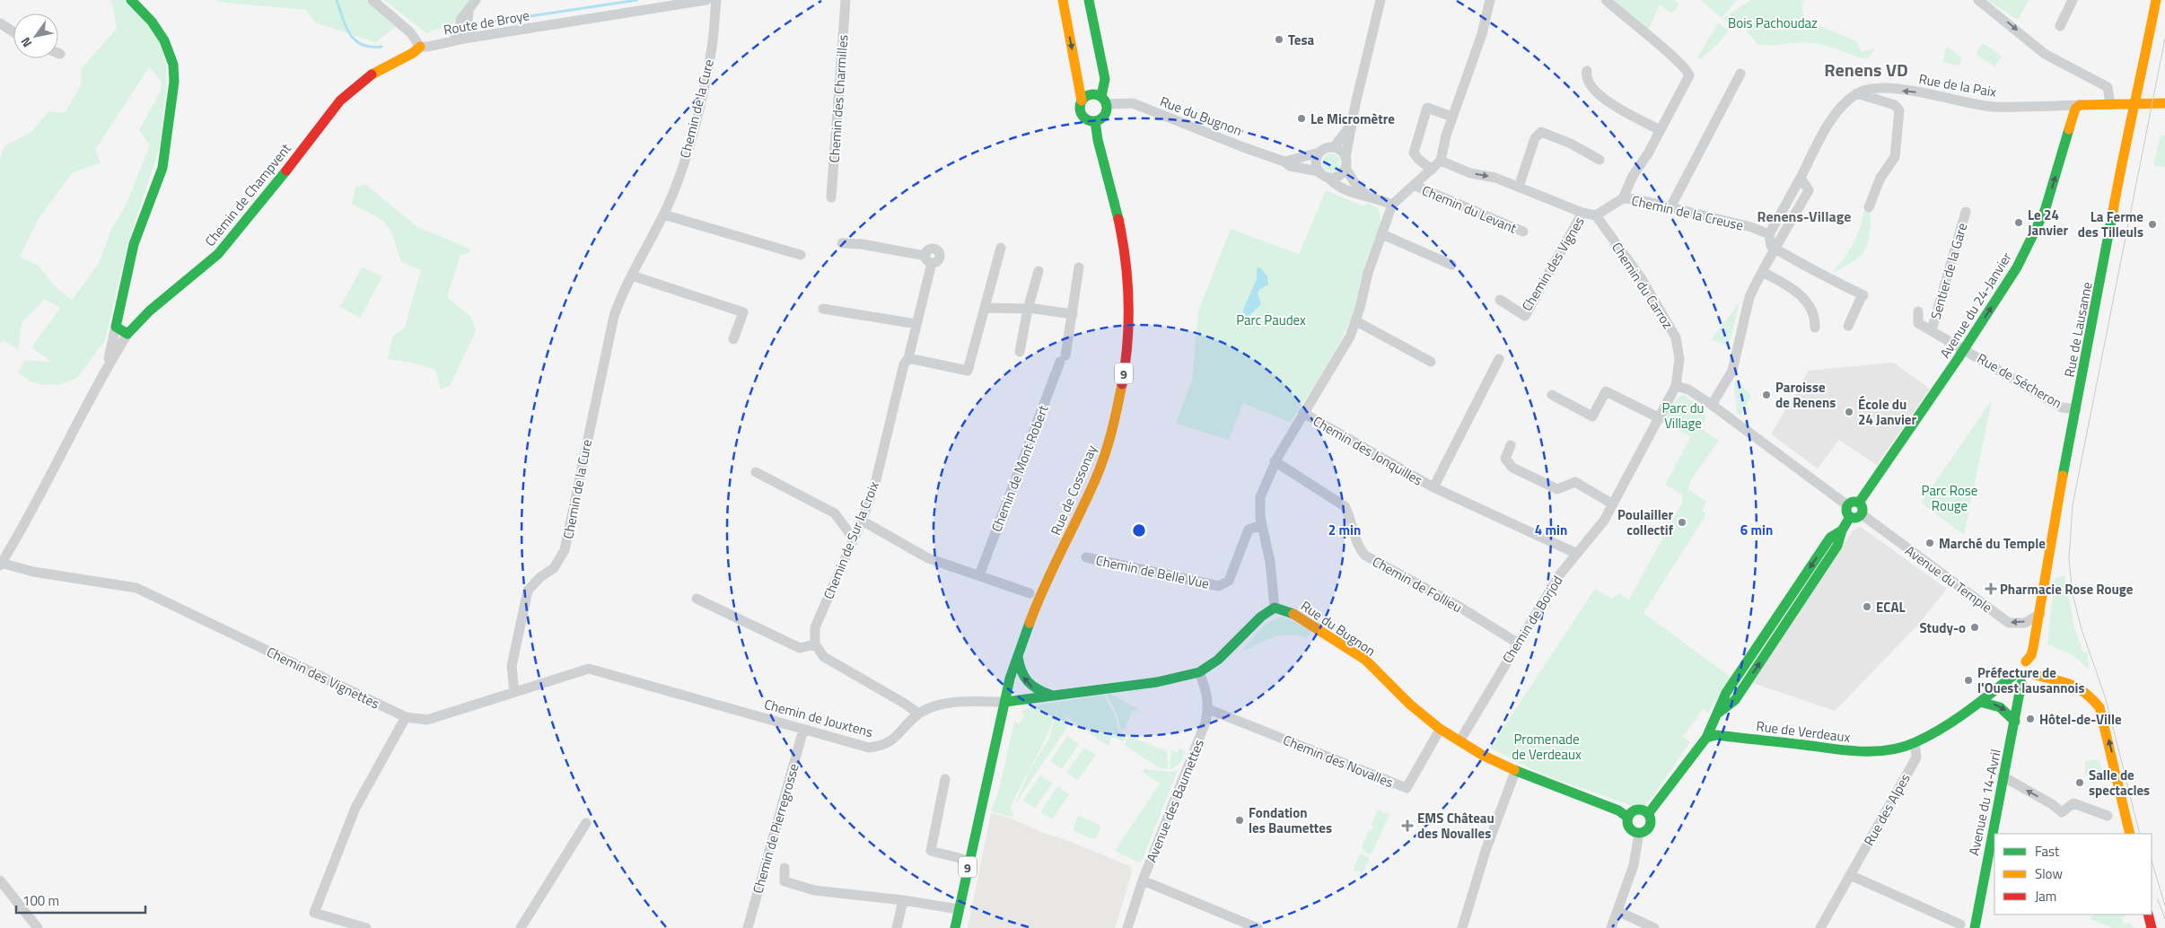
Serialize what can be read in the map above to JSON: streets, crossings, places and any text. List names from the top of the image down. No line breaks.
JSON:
{"streets":{"street":["Route de Broye","Rue de la Paix","Chemin des Charmilles","Chemin de la Cure","Rue du Bugnon","Chemin de Champvent","Chemin du Levant","Chemin de la Creuse","Chemin des Vignes","Sentier de la Gare","Chemin du Carroz","Avenue du 24-Janvier","Rue de Lausanne","9","Rue de Sécheron","Chemin des Jonquilles","Chemin de Mont Robert","Rue de Cossonay","Chemin de Sur la Croix","Chemin de Belle Vue","Avenue du Temple","Chemin de Follieu","Chemin de Borjod","Chemin des Vignettes","Chemin de Jouxtens","Rue de Verdeaux","Chemin des Novalles","Avenue des Baumettes","Avenue du 14-Avril","Rue des Alpes","Chemin de Pierregrosse"]},"crossings":[["Route de Broye","Chemin de Champvent"],["Rue de la Paix","Chemin de la Creuse"],["Rue de la Paix","Avenue du 24-Janvier"],["Rue de la Paix","Rue de Lausanne"],["Chemin de la Cure","Chemin des Vignettes"],["Rue du Bugnon","Rue de Cossonay"],["Rue du Bugnon","Chemin de Borjod"],["Rue du Bugnon","Chemin de Jouxtens"],["Rue du Bugnon","Chemin des Novalles"],["Chemin de Champvent","Chemin des Vignettes"],["Chemin de la Creuse","Chemin du Carroz"],["Sentier de la Gare","Avenue du 24-Janvier"],["Sentier de la Gare","Rue de Sécheron"],["Chemin du Carroz","Chemin de Borjod"],["Avenue du 24-Janvier","Rue de Sécheron"],["Avenue du 24-Janvier","Avenue du Temple"],["Rue de Lausanne","Rue de Sécheron"],["Rue de Lausanne","Avenue du Temple"],["Rue de Lausanne","Rue de Verdeaux"],["Rue de Lausanne","Avenue du 14-Avril"],["Chemin des Jonquilles","Chemin de Borjod"],["Rue de Cossonay","Chemin de Jouxtens"],["Chemin de Follieu","Chemin de Borjod"],["Chemin des Vignettes","Chemin de Jouxtens"],["Chemin de Jouxtens","Avenue des Baumettes"],["Chemin de Jouxtens","Chemin de Pierregrosse"],["Rue de Verdeaux","Avenue du 14-Avril"],["Rue de Verdeaux","Rue des Alpes"],["Chemin des Novalles","Avenue des Baumettes"]],"one_way":["Rue de la Paix","Avenue du 24-Janvier","Avenue du Temple"],"districts":["Renens VD","Renens-Village"],"parks":["Bois Pachoudaz","Parc Paudex","Parc du Village","Parc Rose Rouge","Promenade de Verdeaux"],"places":{"other":["Tesa","Le Micromètre","Le 24 Janvier","La Ferme des Tilleuls","Paroisse de Renens","École du 24 Janvier","Poulailler collectif","Marché du Temple","ECAL","Study-o","Préfecture de l'Ouest lausannois","Hôtel-de-Ville","Salle de spectacles","Fondation les Baumettes"],"health":["Pharmacie Rose Rouge","EMS Château des Novalles"]},"legend":["Fast","Slow","Jam"],"scale_bar":"100 m","north":"bottom left","rings":["2 min","4 min","6 min"]}
